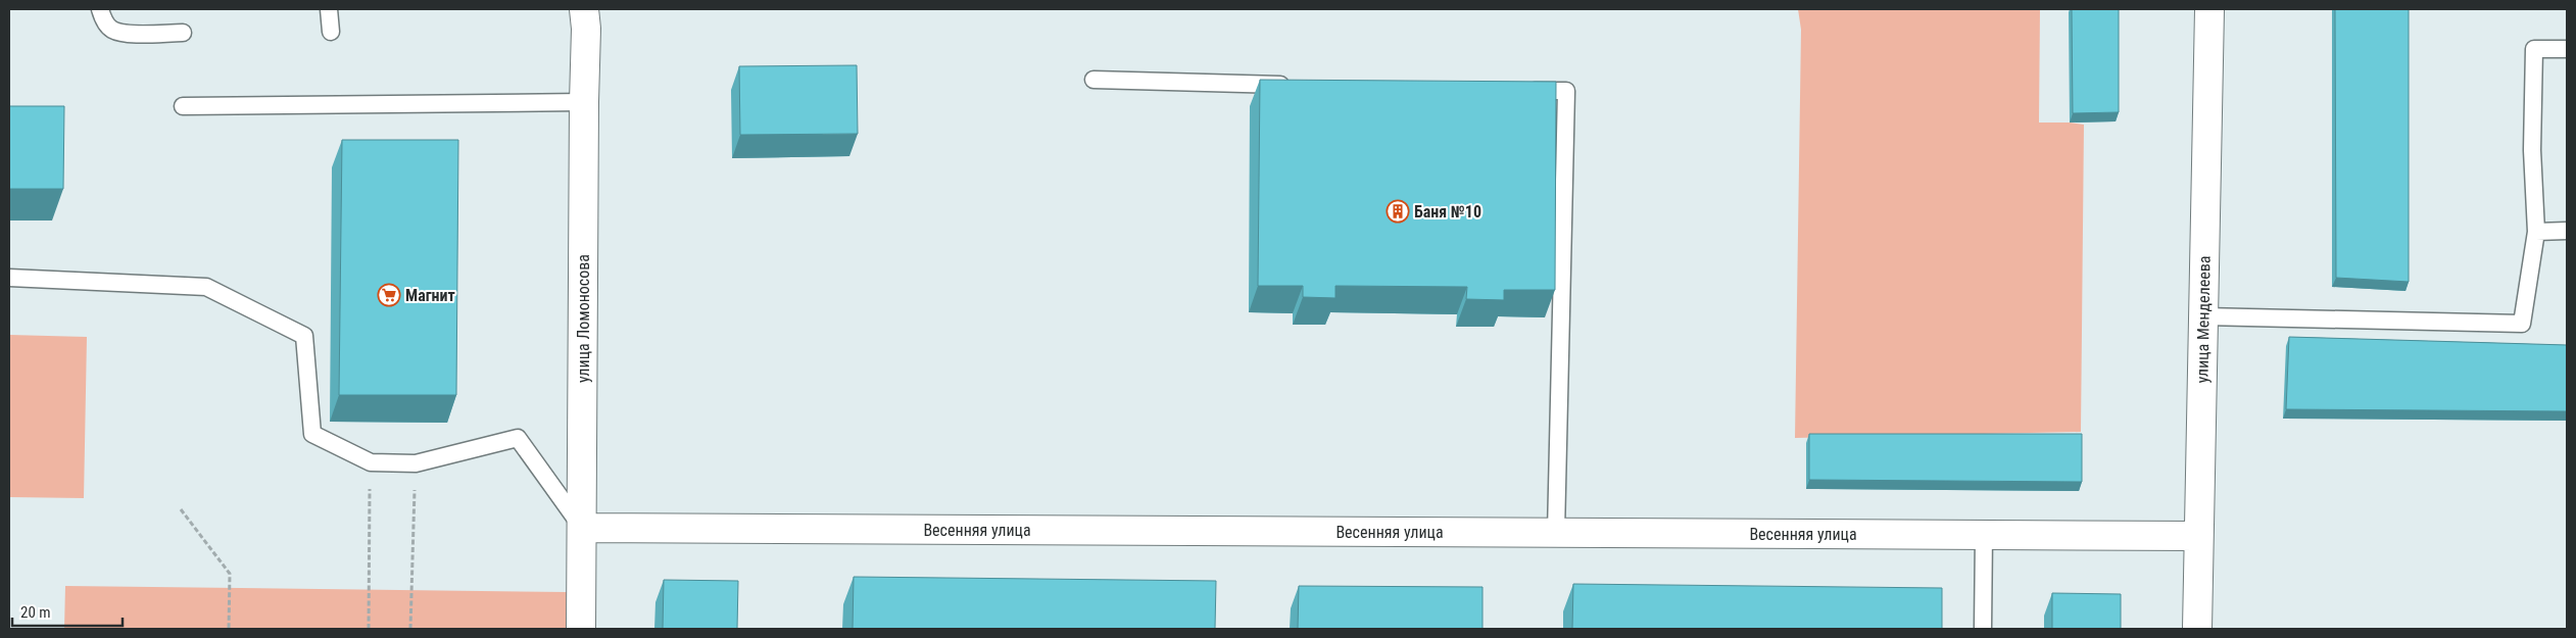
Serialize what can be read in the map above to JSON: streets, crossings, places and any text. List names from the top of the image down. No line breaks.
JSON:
{"streets":{"street":["улица Ломоносова","улица Менделеева","Весенняя улица"]},"crossings":[["улица Ломоносова","Весенняя улица"],["улица Менделеева","Весенняя улица"]],"places":{"building":["Баня №10"],"supermarket":["Магнит"]},"scale_bar":"20 m"}
